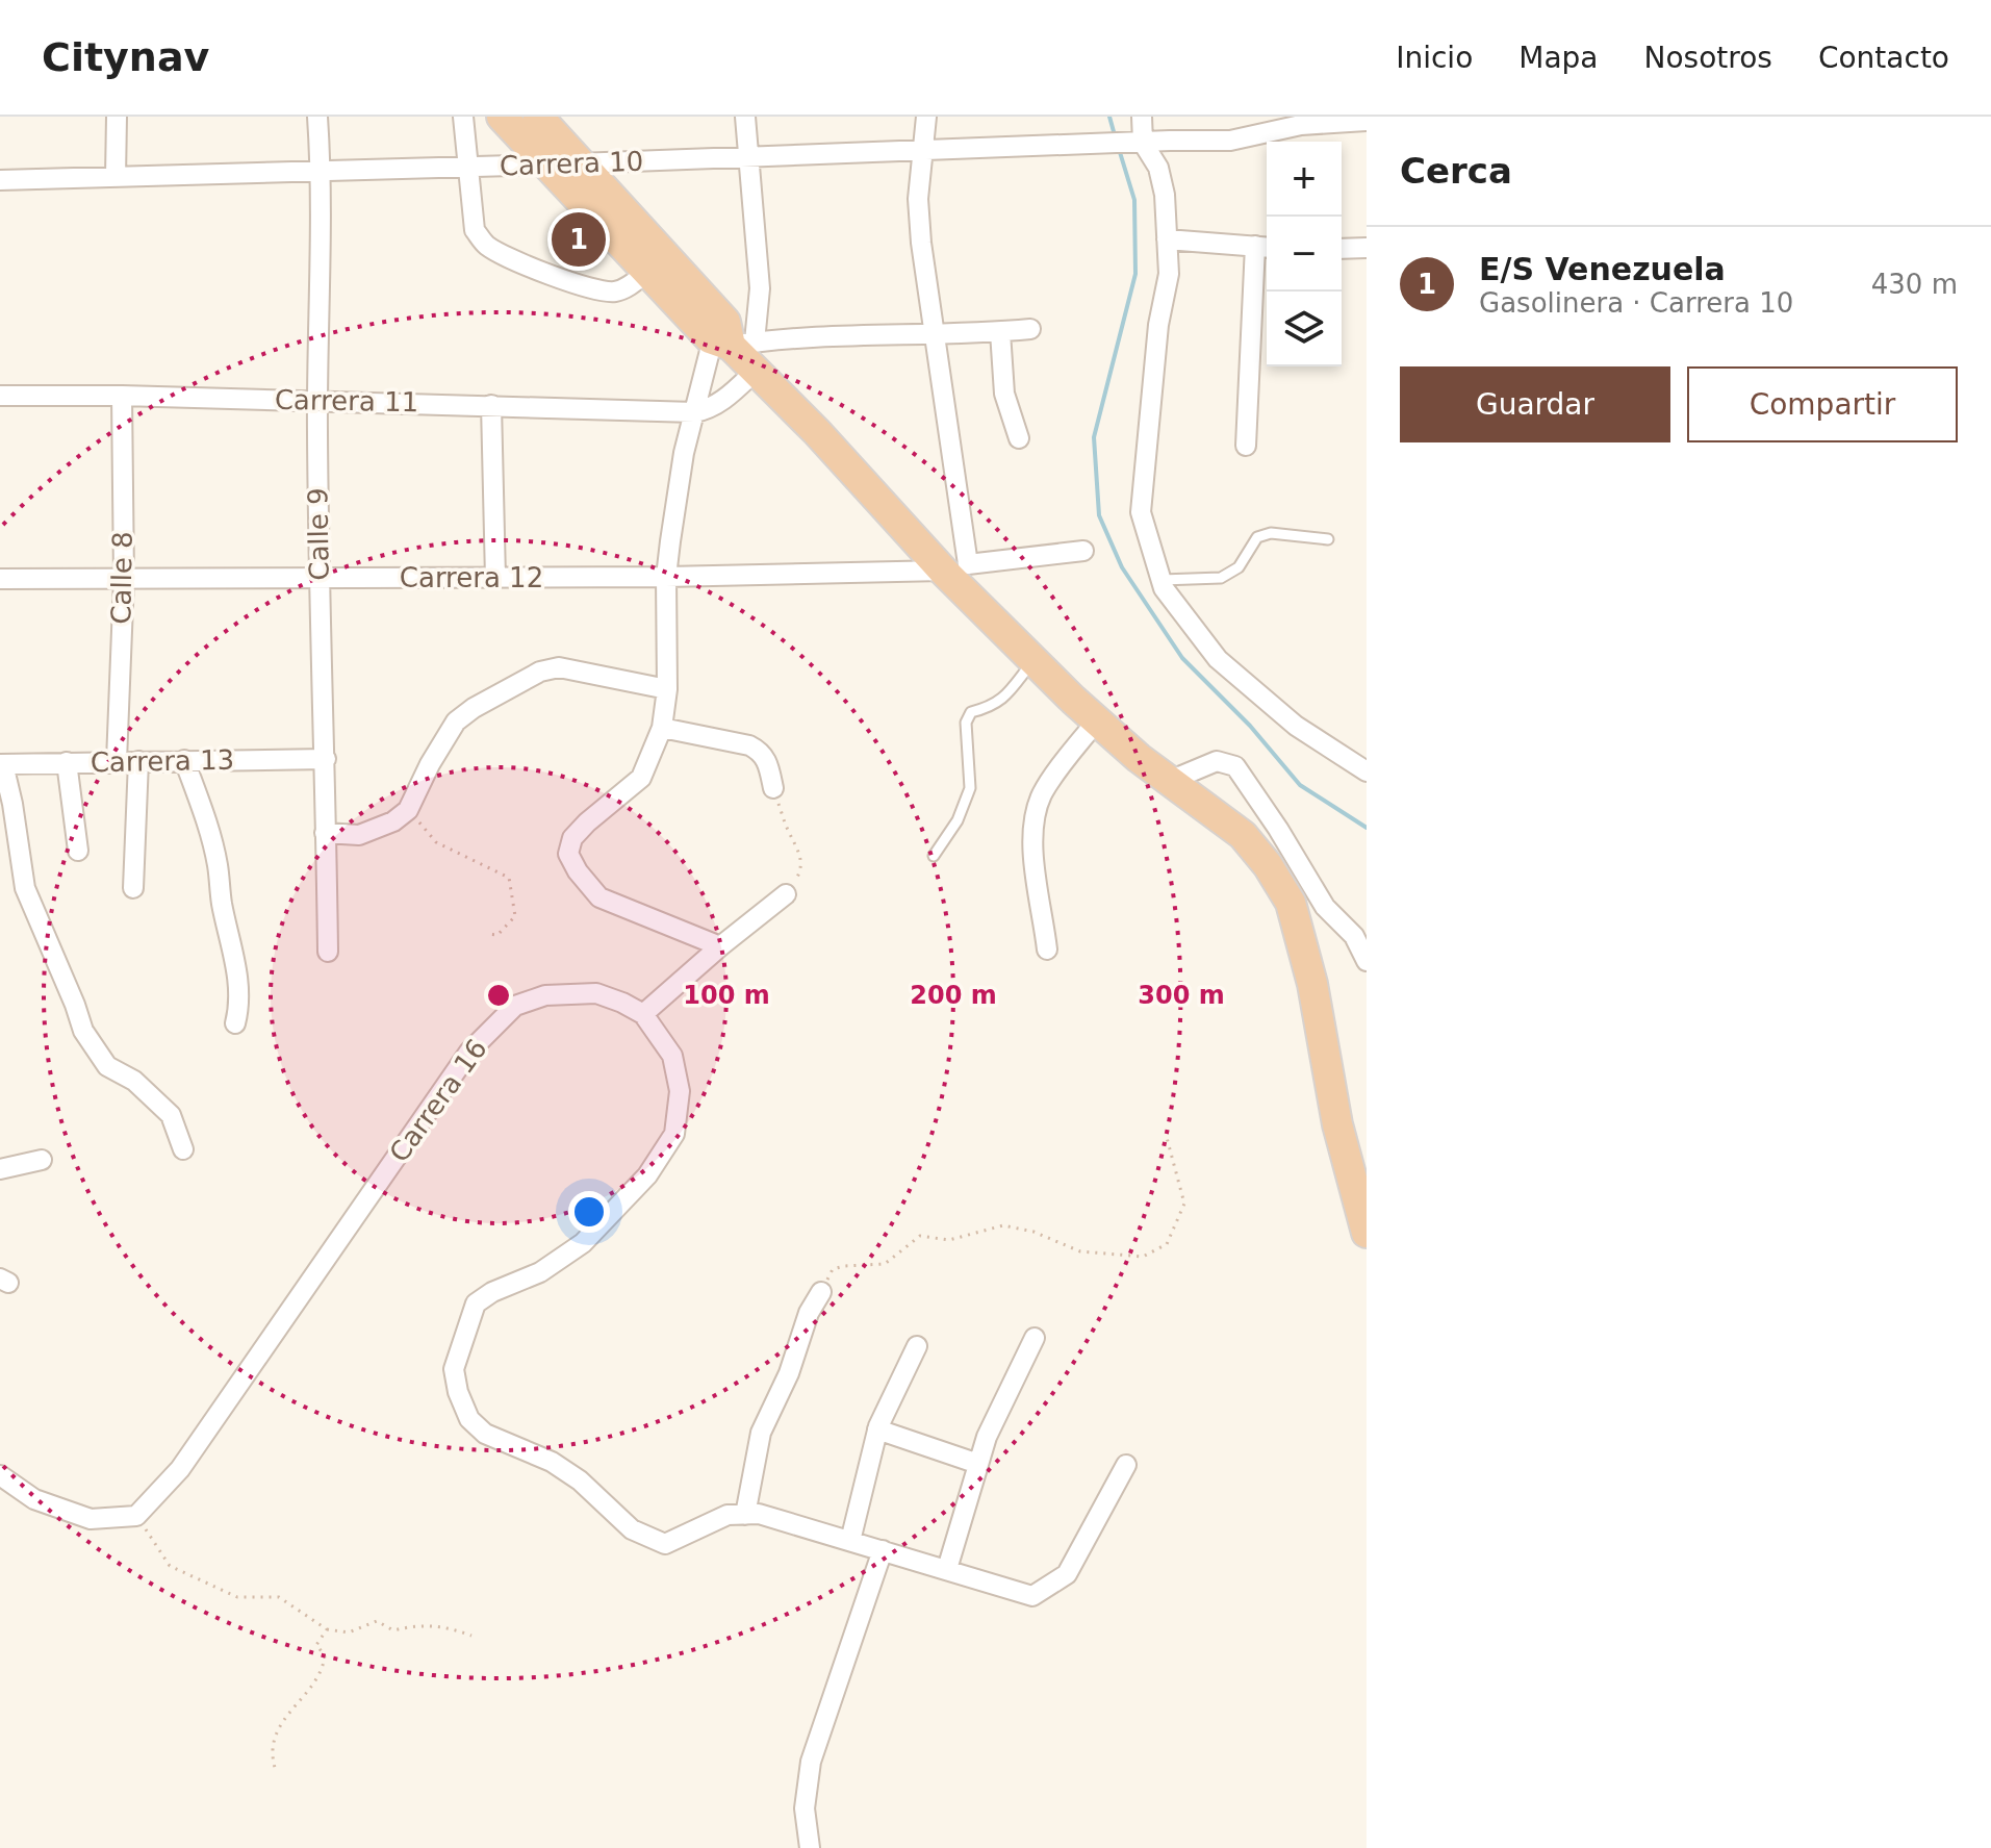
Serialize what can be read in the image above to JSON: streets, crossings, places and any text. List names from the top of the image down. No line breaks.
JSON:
{"streets":{"street":["Carrera 10","Carrera 11","Calle 9","Calle 8","Carrera 12","Carrera 13","Carrera 16"]},"crossings":[["Carrera 10","Calle 9"],["Carrera 11","Calle 9"],["Carrera 11","Calle 8"],["Calle 9","Carrera 12"],["Calle 9","Carrera 13"],["Calle 8","Carrera 12"],["Calle 8","Carrera 13"]],"page":{"header":"Citynav","nav":["Inicio","Mapa","Nosotros","Contacto"],"heading":"Cerca","map_buttons":["+","−"],"pins":"1","list":[{"mark":"1","name":"E/S Venezuela","note":"Gasolinera · Carrera 10","value":"430 m"}],"buttons":["Guardar","Compartir"]},"rings":["100 m","200 m","300 m"]}
